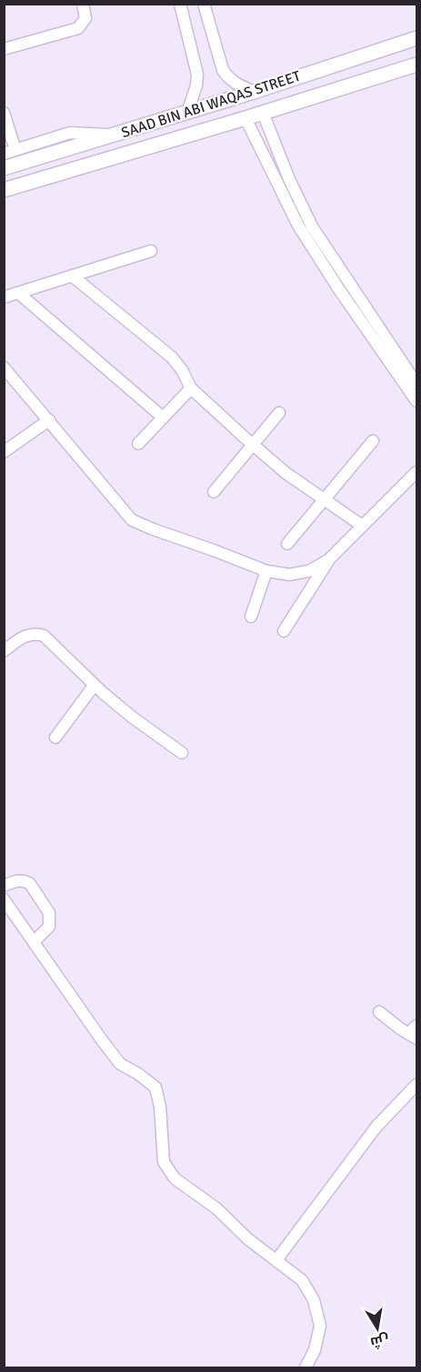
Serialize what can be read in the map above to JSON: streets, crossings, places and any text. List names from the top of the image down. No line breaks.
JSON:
{"streets":{"main road":["SAAD BIN ABI WAQAS STREET"]},"north":"bottom"}
